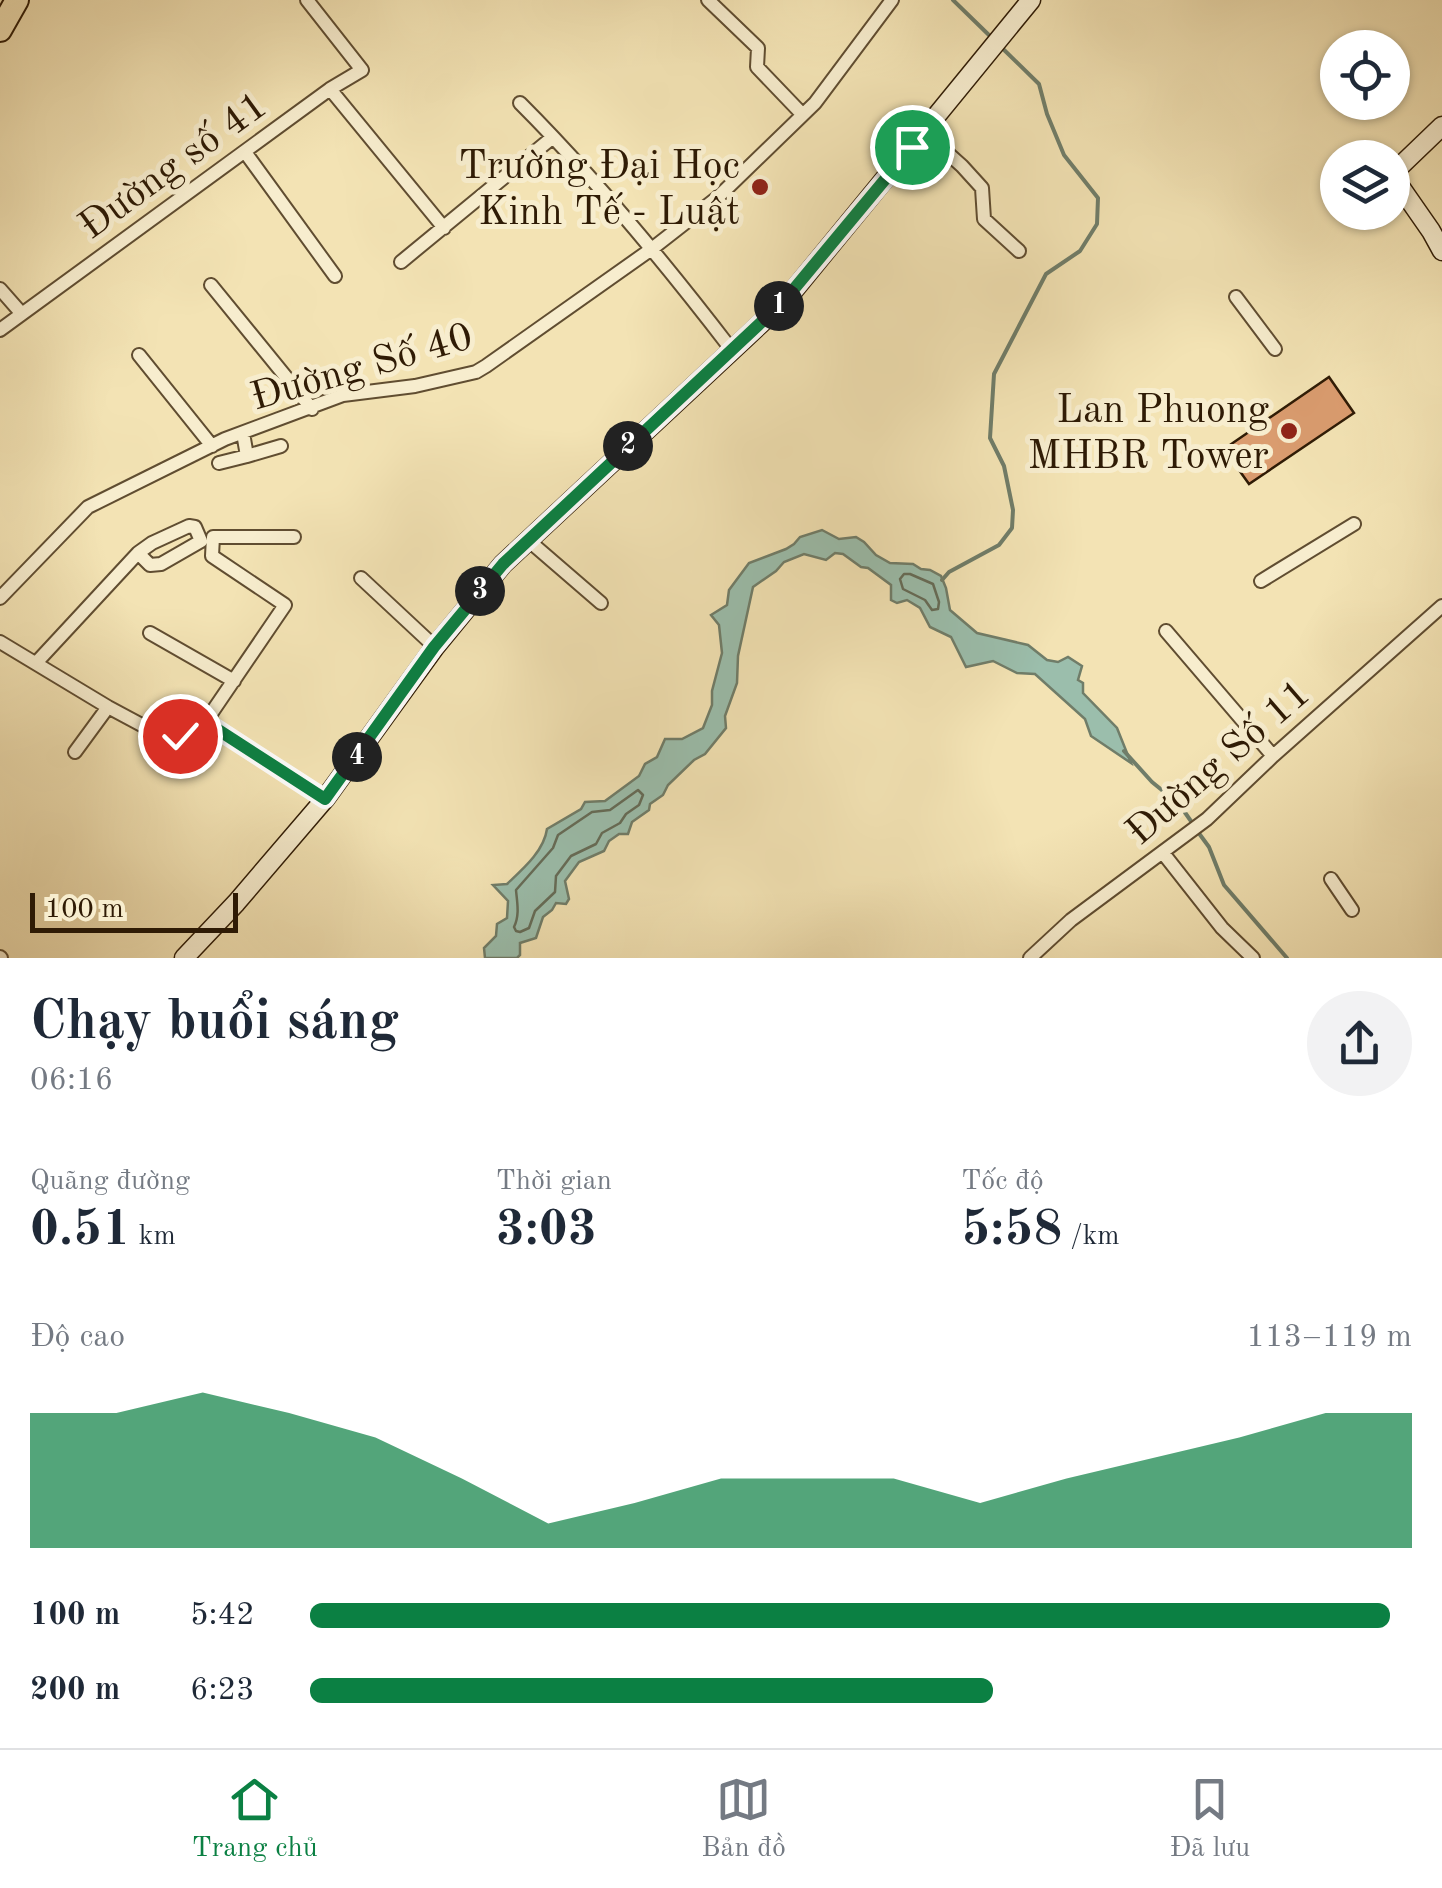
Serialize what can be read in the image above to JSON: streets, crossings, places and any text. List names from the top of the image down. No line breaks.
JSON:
{"streets":{"street":["Đường số 41","Đường Số 40","Đường Số 11"]},"places":["Trường Đại Học Kinh Tế - Luật","Lan Phuong MHBR Tower"],"scale_bar":"100 m","page":{"pins":["1","2","3","4"],"scale":"100 m","heading":["Chạy buổi sáng","06:16"],"stats":[["Quãng đường","0.51 km"],["Thời gian","3:03"],["Tốc độ","5:58 /km"]],"chart":["Độ cao","113–119 m"],"list":[{"name":"100 m","note":"5:42"},{"name":"200 m","note":"6:23"}],"tabs":["Trang chủ","Bản đồ","Đã lưu"]}}
